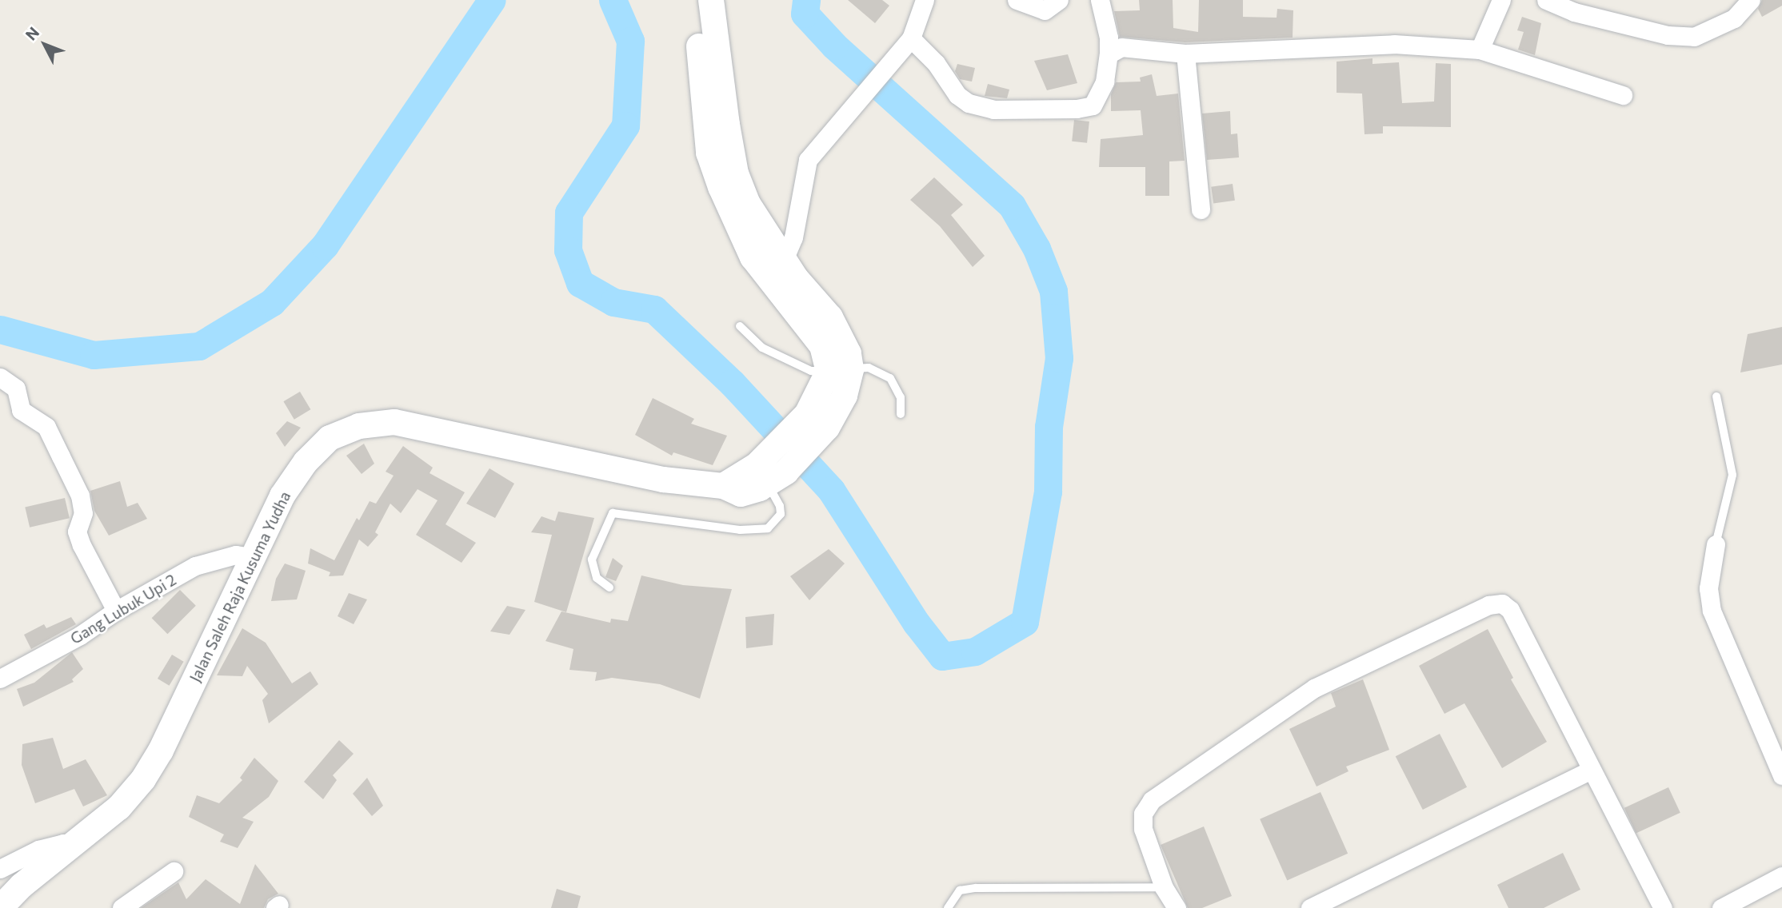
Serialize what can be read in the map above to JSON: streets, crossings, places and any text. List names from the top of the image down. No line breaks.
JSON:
{"streets":{"street":["Jalan Saleh Raja Kusuma Yudha","Gang Lubuk Upi 2"]},"crossings":[["Jalan Saleh Raja Kusuma Yudha","Gang Lubuk Upi 2"]],"north":"top left"}
